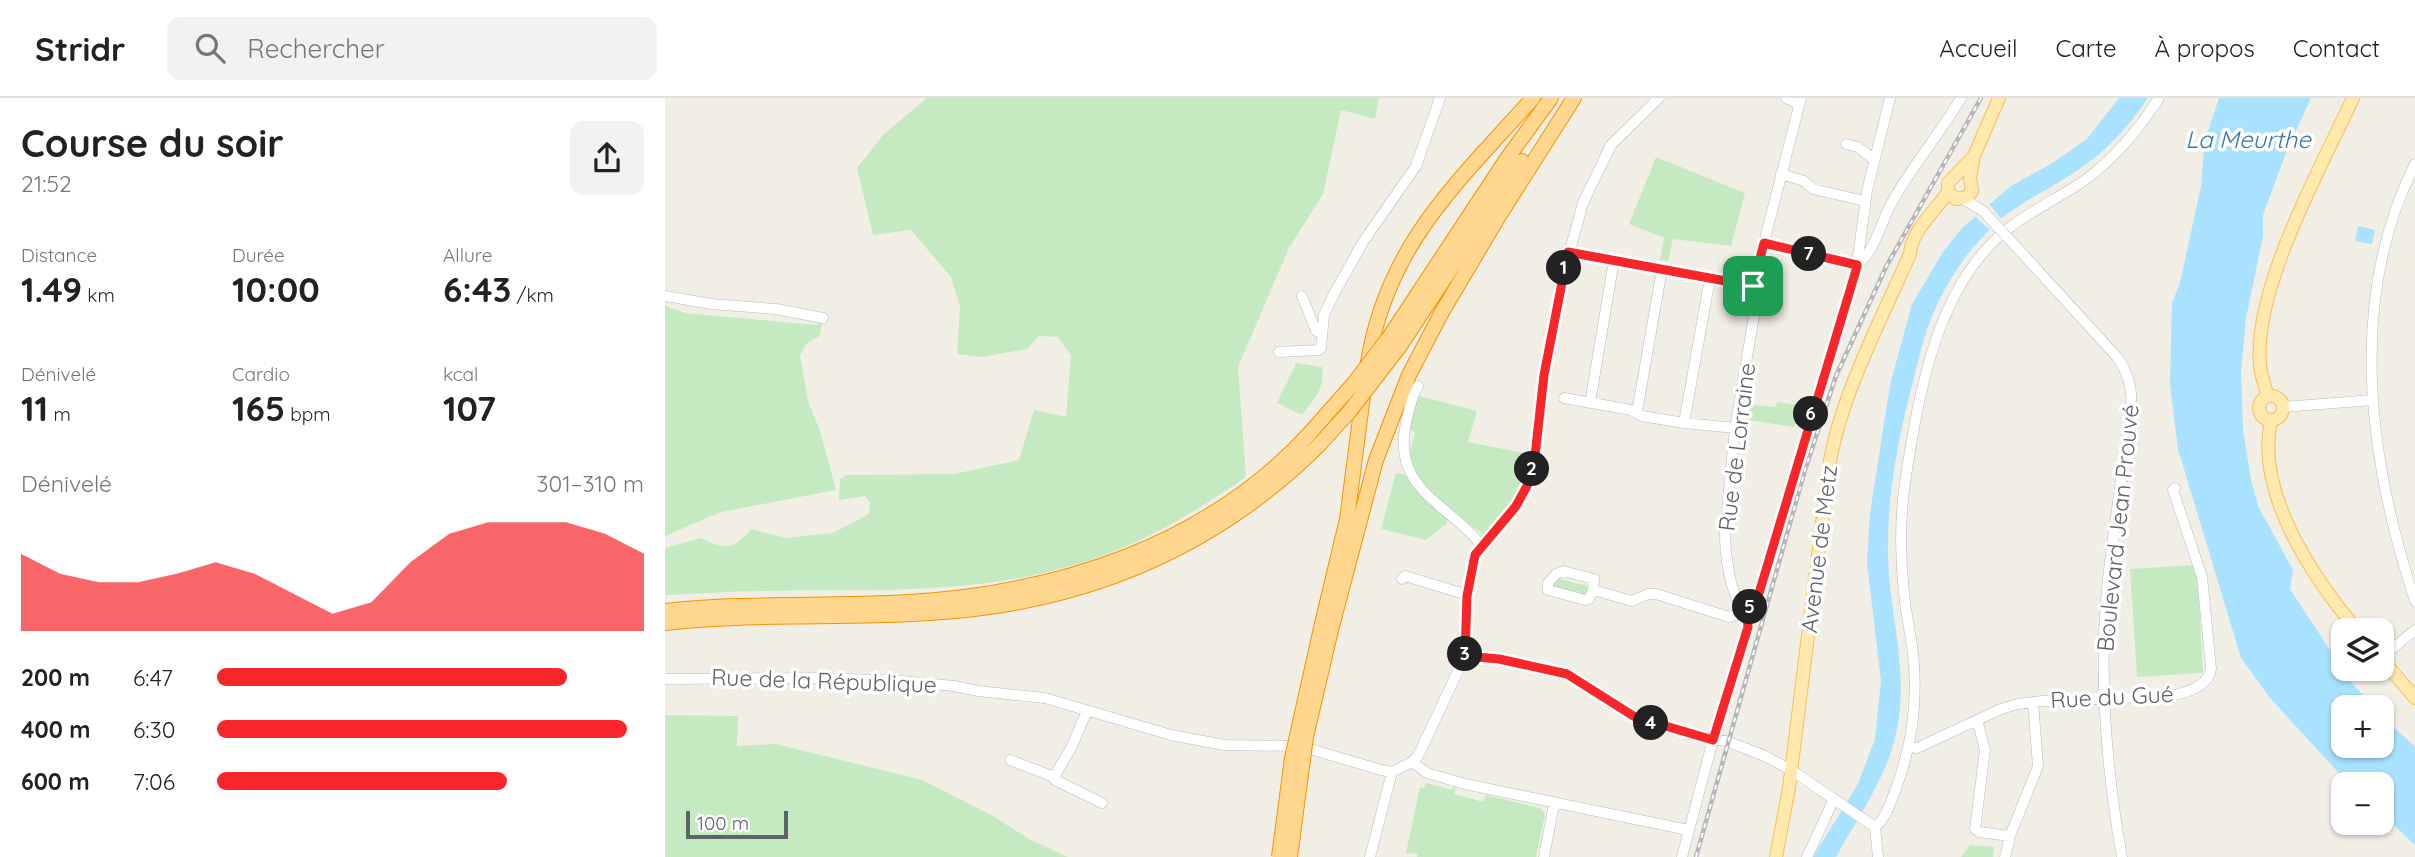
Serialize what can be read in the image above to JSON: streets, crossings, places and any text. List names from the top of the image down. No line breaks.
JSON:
{"streets":{"main road":["Avenue de Metz"],"street":["Rue de Lorraine","Boulevard Jean Prouvé","Rue de la République","Rue du Gué"]},"crossings":[["Boulevard Jean Prouvé","Avenue de Metz"],["Boulevard Jean Prouvé","Rue du Gué"]],"water":["La Meurthe"],"scale_bar":"100 m","page":{"header":"Stridr","search":"Rechercher","nav":["Accueil","Carte","À propos","Contact"],"heading":["Course du soir","21:52"],"stats":[["Distance","1.49 km"],["Durée","10:00"],["Allure","6:43 /km"],["Dénivelé","11 m"],["Cardio","165 bpm"],["kcal","107"]],"pins":["7","1","6","2","5","3","4"],"chart":["Dénivelé","301–310 m"],"map_buttons":["+","−"],"list":[{"name":"200 m","note":"6:47"},{"name":"400 m","note":"6:30"},{"name":"600 m","note":"7:06"}],"scale":"100 m"}}
